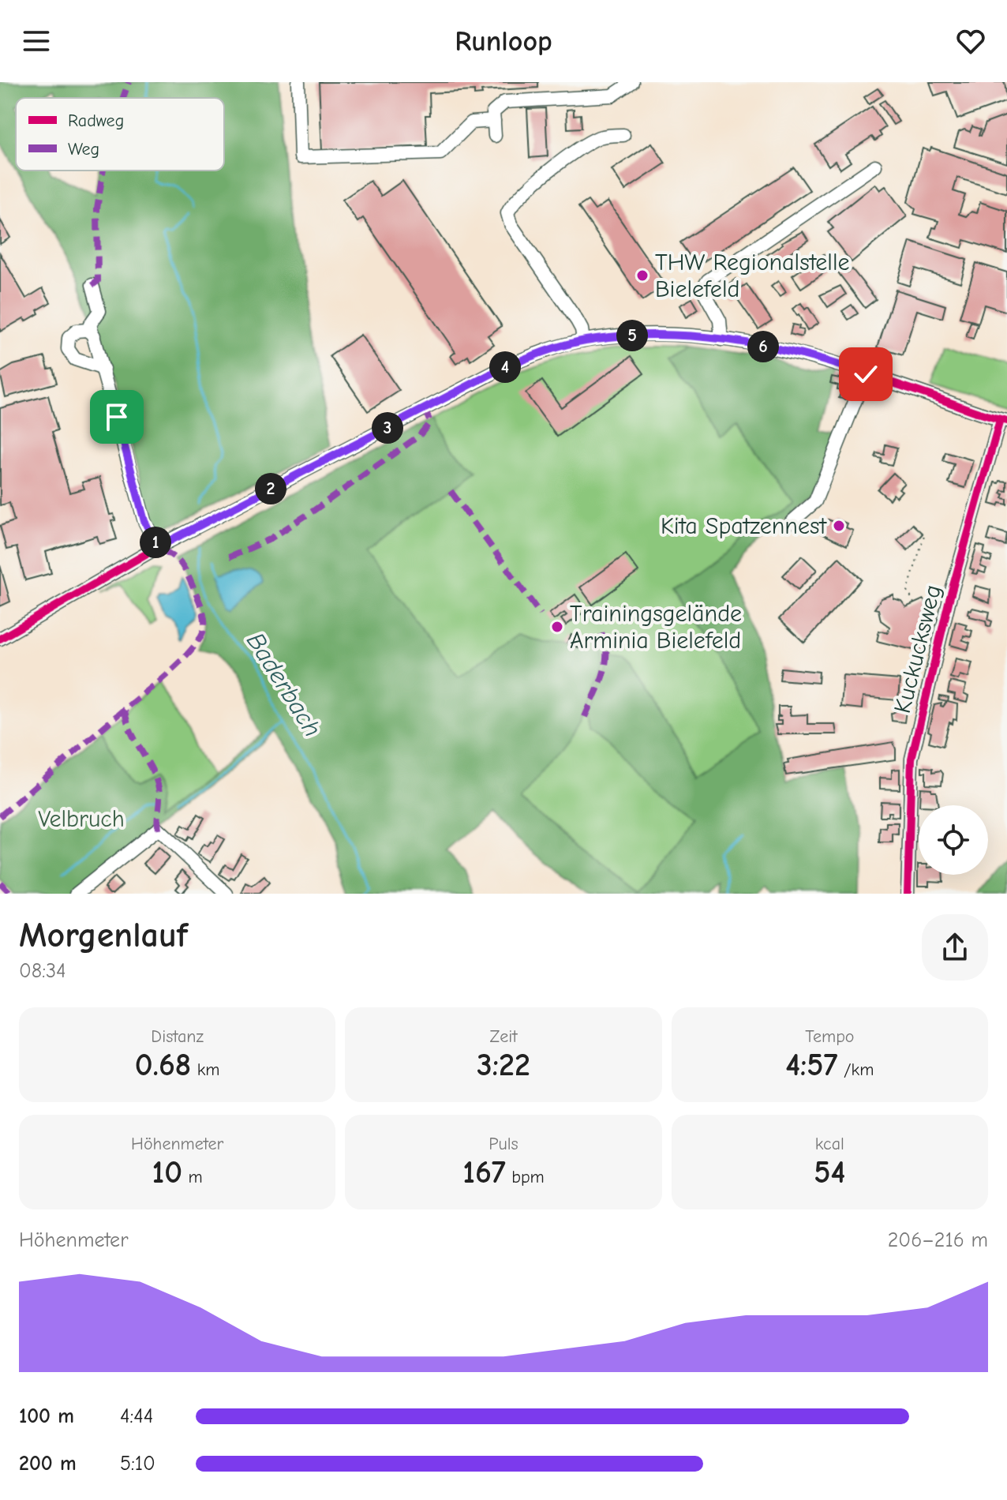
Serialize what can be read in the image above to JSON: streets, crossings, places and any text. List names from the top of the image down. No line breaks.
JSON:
{"streets":{"street":["Kuckucksweg"]},"water":["Baderbach"],"parks":["Velbruch"],"places":["THW Regionalstelle Bielefeld","Kita Spatzennest","Trainingsgelände Arminia Bielefeld"],"legend":["Radweg","Weg"],"page":{"header":"Runloop","pins":["5","6","4","3","2","1"],"heading":["Morgenlauf","08:34"],"stats":[["Distanz","0.68 km"],["Zeit","3:22"],["Tempo","4:57 /km"],["Höhenmeter","10 m"],["Puls","167 bpm"],["kcal","54"]],"chart":["Höhenmeter","206–216 m"],"list":[{"name":"100 m","note":"4:44"},{"name":"200 m","note":"5:10"}]}}
